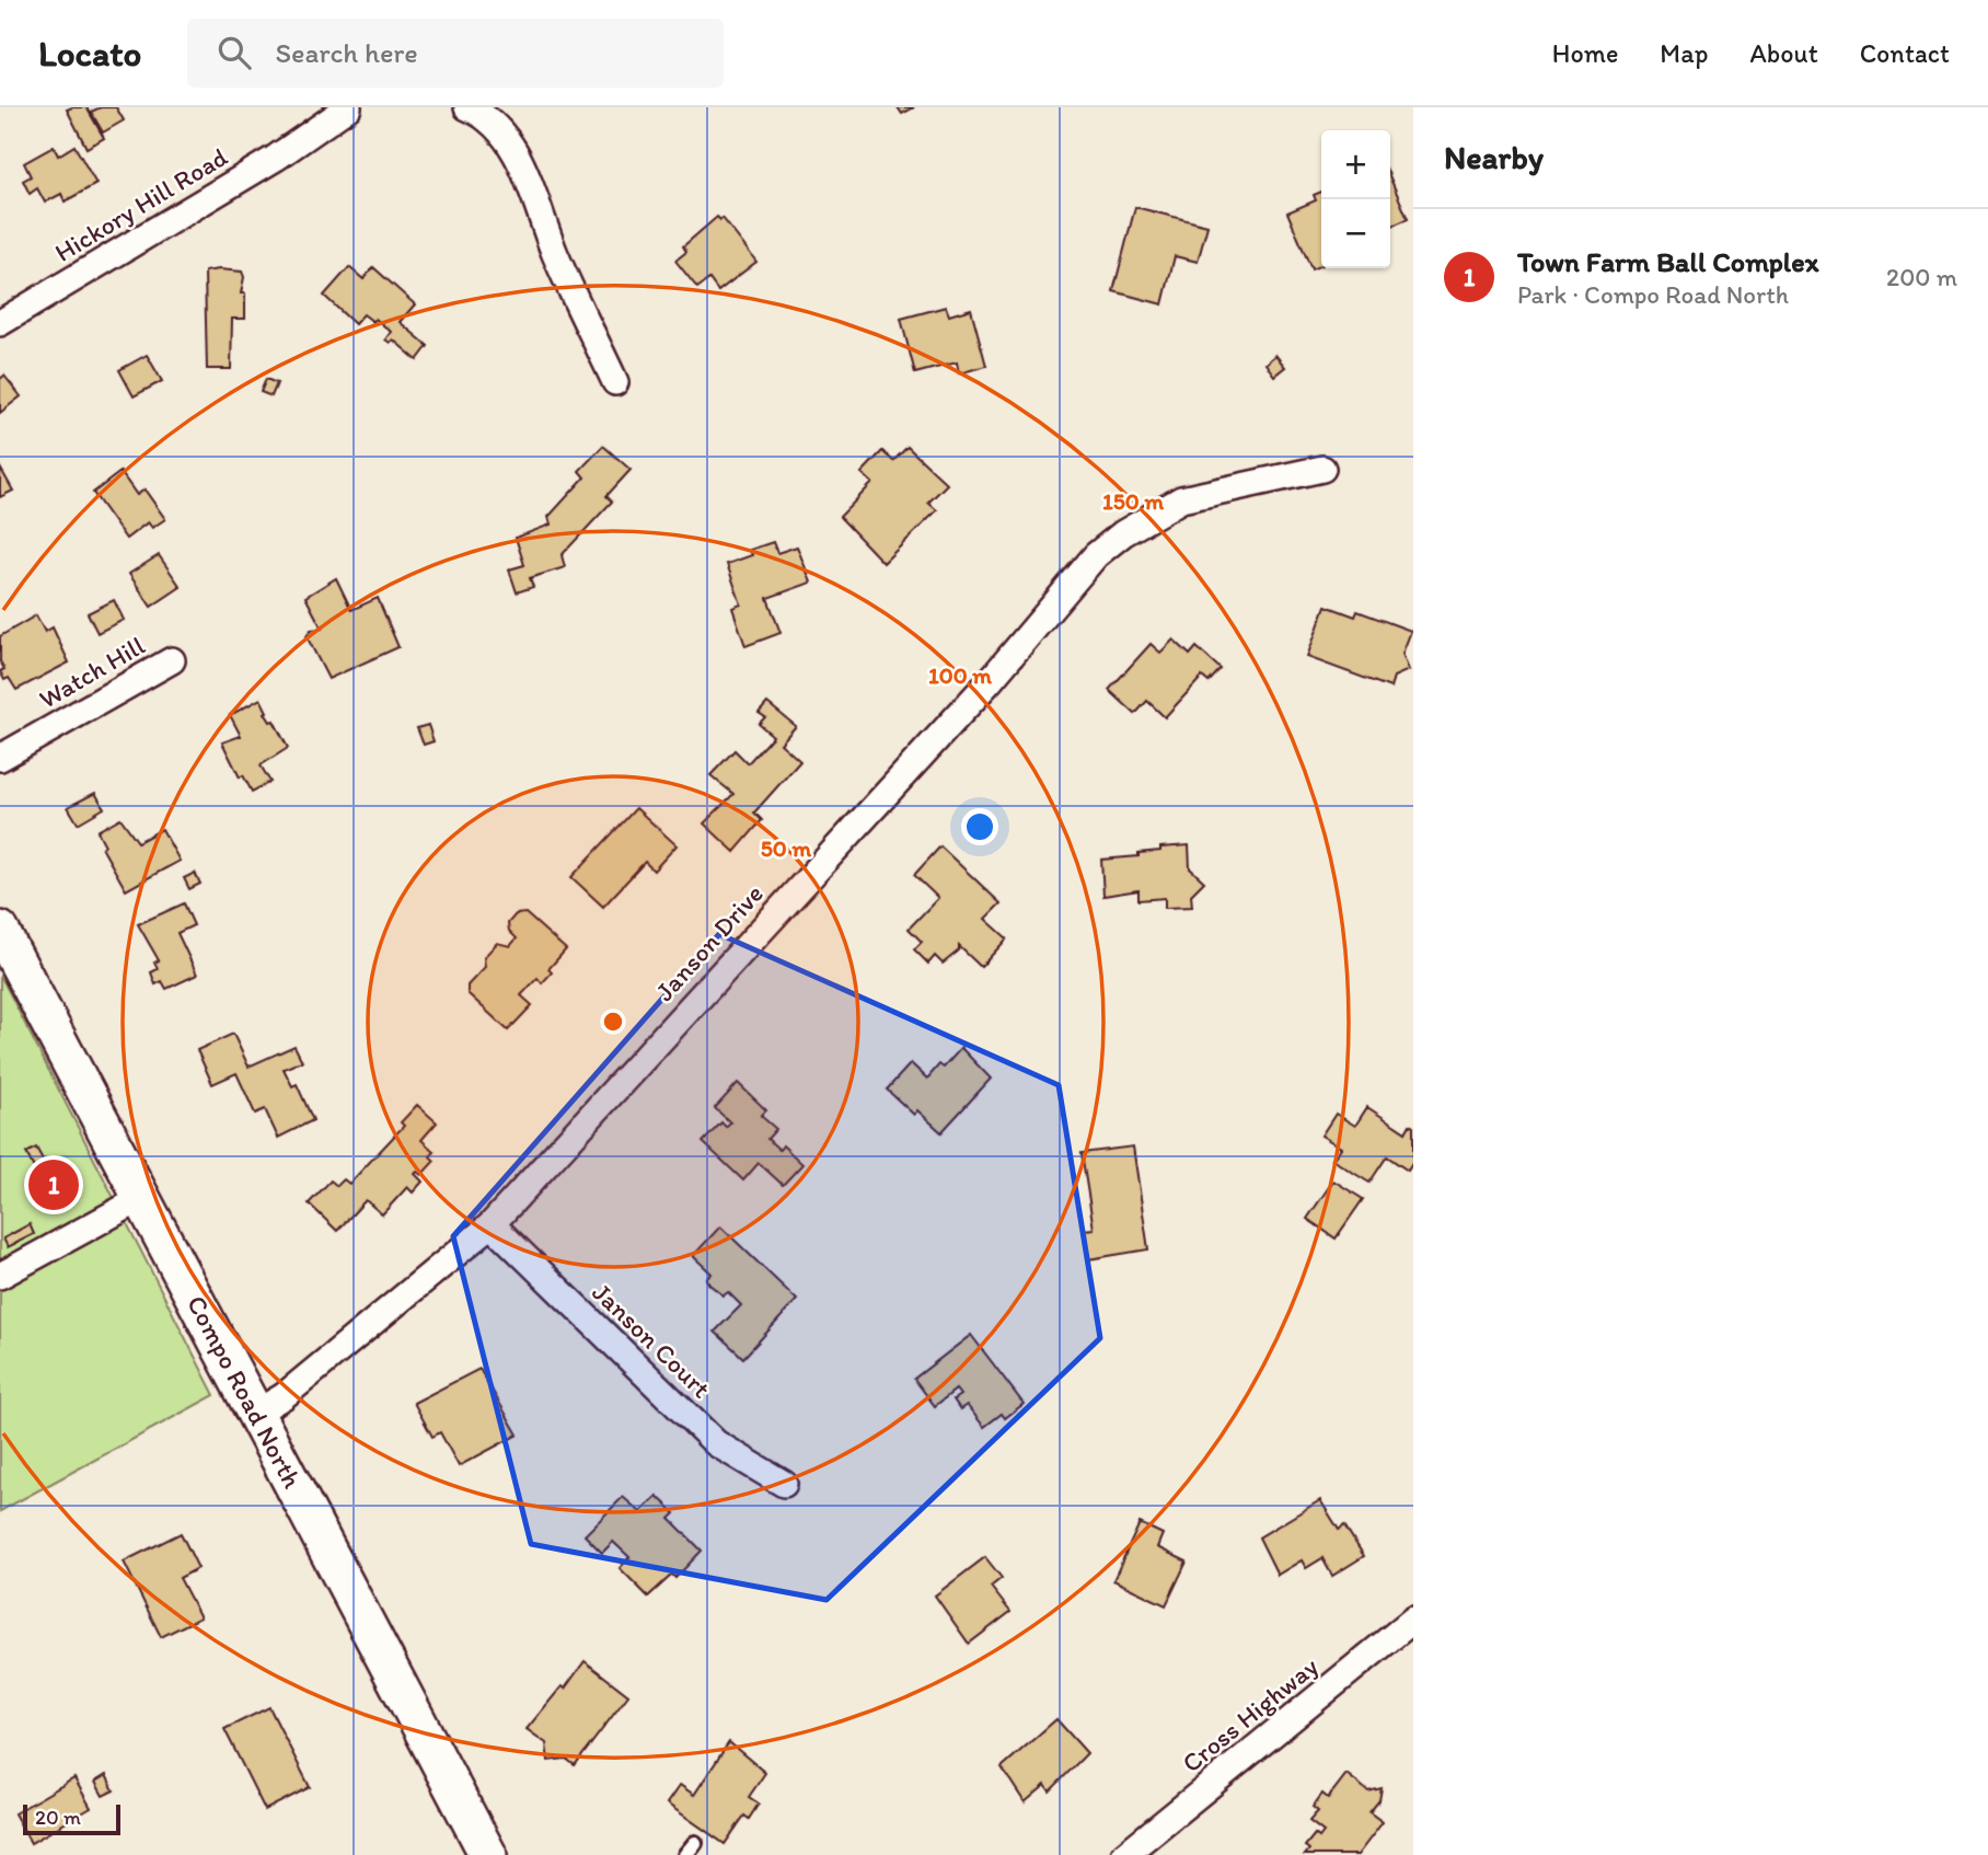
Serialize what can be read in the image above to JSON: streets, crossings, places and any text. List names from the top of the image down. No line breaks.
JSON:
{"streets":{"main road":["Compo Road North"],"street":["Hickory Hill Road","Watch Hill","Janson Drive","Janson Court","Cross Highway"]},"crossings":[["Janson Drive","Janson Court"],["Janson Drive","Compo Road North"]],"scale_bar":"20 m","page":{"header":"Locato","search":"Search here","nav":["Home","Map","About","Contact"],"heading":"Nearby","map_buttons":["+","−"],"list":[{"mark":"1","name":"Town Farm Ball Complex","note":"Park · Compo Road North","value":"200 m"}],"pins":"1","scale":"20 m"},"rings":["150 m","100 m","50 m"]}
